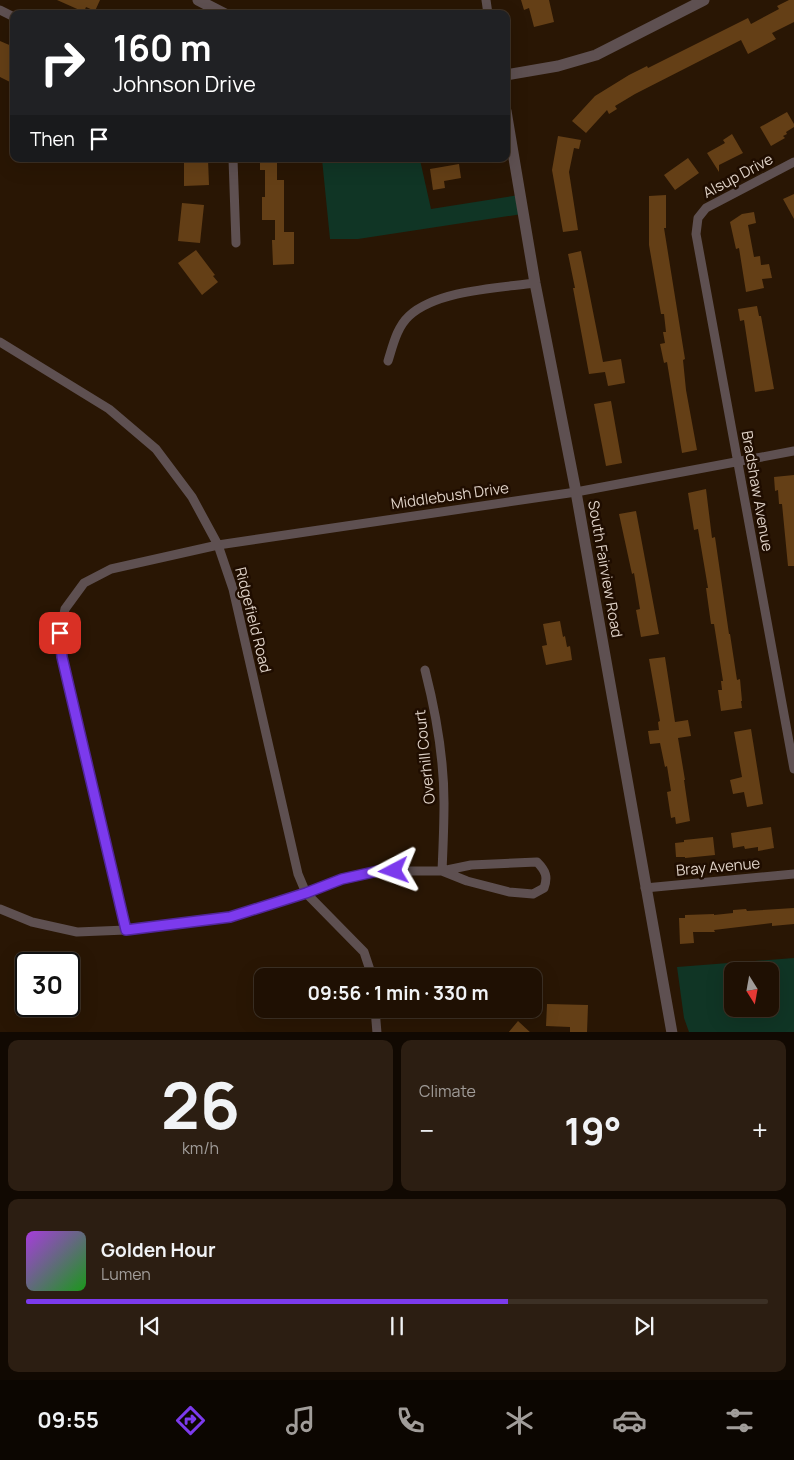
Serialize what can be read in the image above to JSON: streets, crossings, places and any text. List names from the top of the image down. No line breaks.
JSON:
{"streets":{"street":["Alsup Drive","Bradshaw Avenue","Middlebush Drive","South Fairview Road","Ridgefield Road","Overhill Court","Bray Avenue"]},"crossings":[["Alsup Drive","Bradshaw Avenue"],["Bradshaw Avenue","Middlebush Drive"],["Middlebush Drive","South Fairview Road"],["Middlebush Drive","Ridgefield Road"],["South Fairview Road","Bray Avenue"]],"north":"bottom","page":{"turn":["160 m","Johnson Drive"],"then":"Then","limit":"30","trip":"09:56 · 1 min · 330 m","tile":[["26","km/h"],"Climate"],"heat":["−","19°","+"],"song":["Golden Hour","Lumen"],"tabs":"09:55"}}
